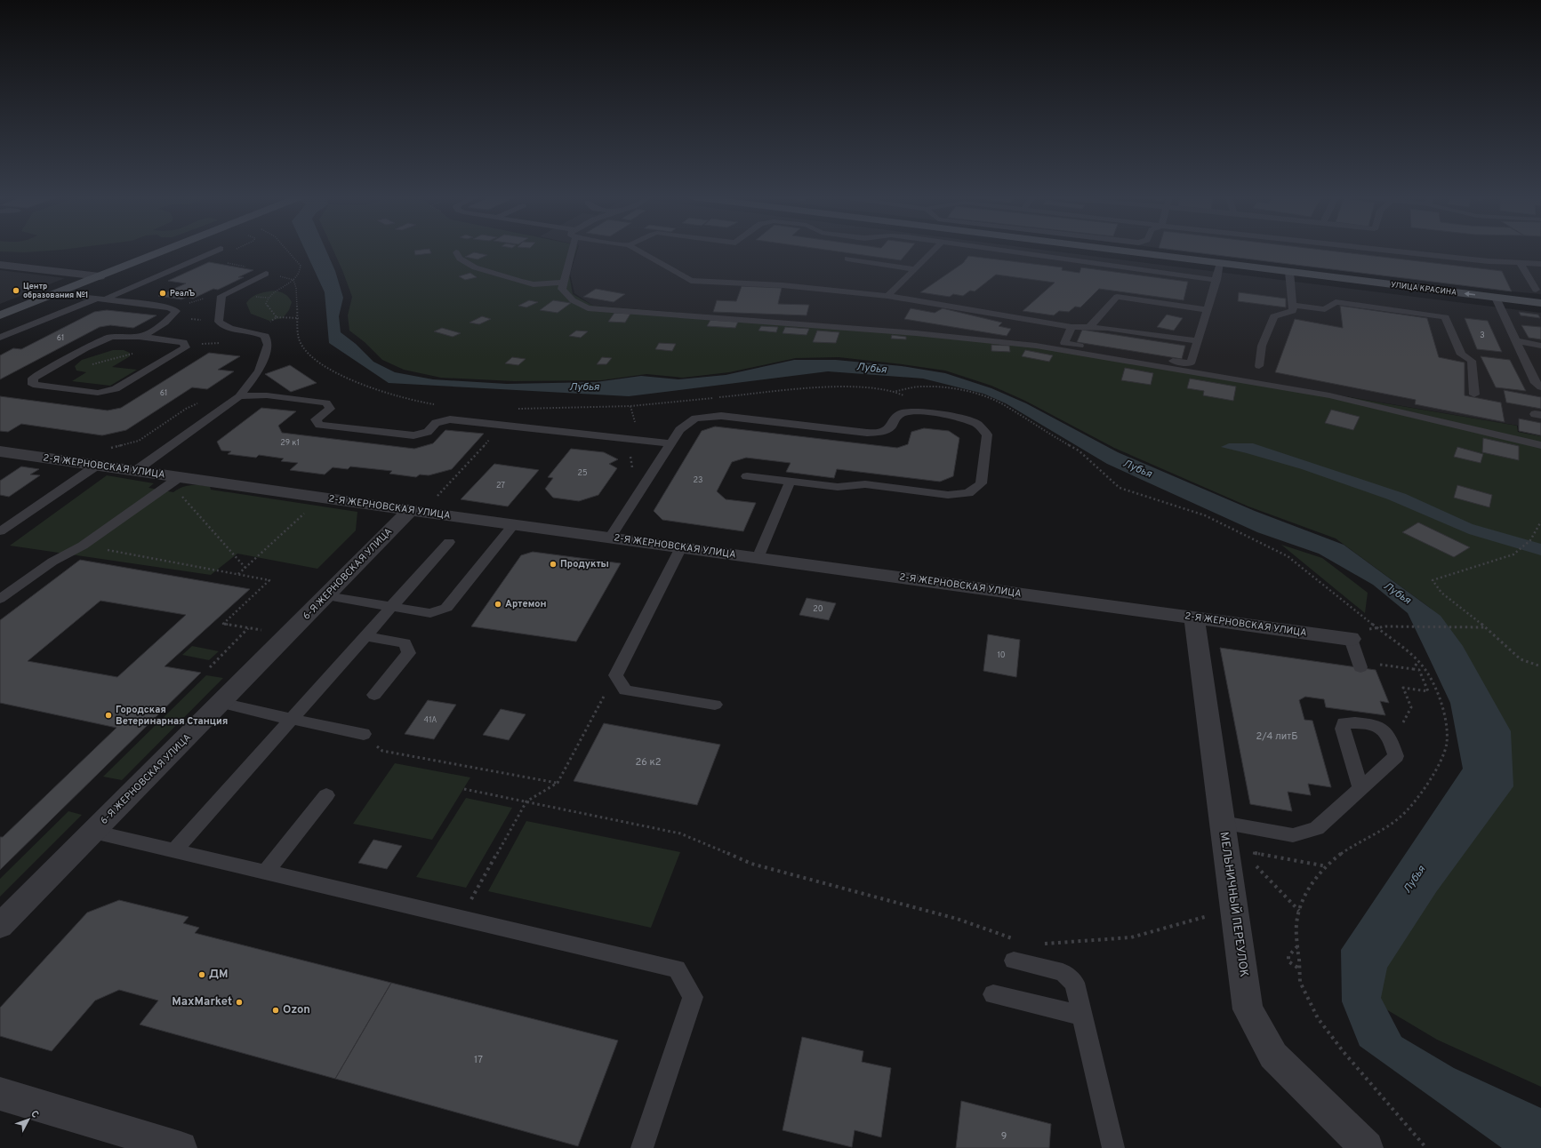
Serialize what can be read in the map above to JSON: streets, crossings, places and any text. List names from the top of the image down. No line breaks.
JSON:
{"streets":{"main road":["УЛИЦА КРАСИНА"],"street":["2-Я ЖЕРНОВСКАЯ УЛИЦА","6-Я ЖЕРНОВСКАЯ УЛИЦА","МЕЛЬНИЧНЫЙ ПЕРЕУЛОК"]},"crossings":[["2-Я ЖЕРНОВСКАЯ УЛИЦА","6-Я ЖЕРНОВСКАЯ УЛИЦА"],["2-Я ЖЕРНОВСКАЯ УЛИЦА","МЕЛЬНИЧНЫЙ ПЕРЕУЛОК"]],"one_way":["УЛИЦА КРАСИНА"],"water":["Лубья"],"places":["Центр образования №1","РеалЪ","Продукты","Артемон","Городская Ветеринарная Станция","ДМ","MaxMarket","Ozon"],"house_numbers":["3","61","61","29 к1","25","23","27","20","10","41А","2/4 литБ","26 к2","17","9"],"north":"top right"}
